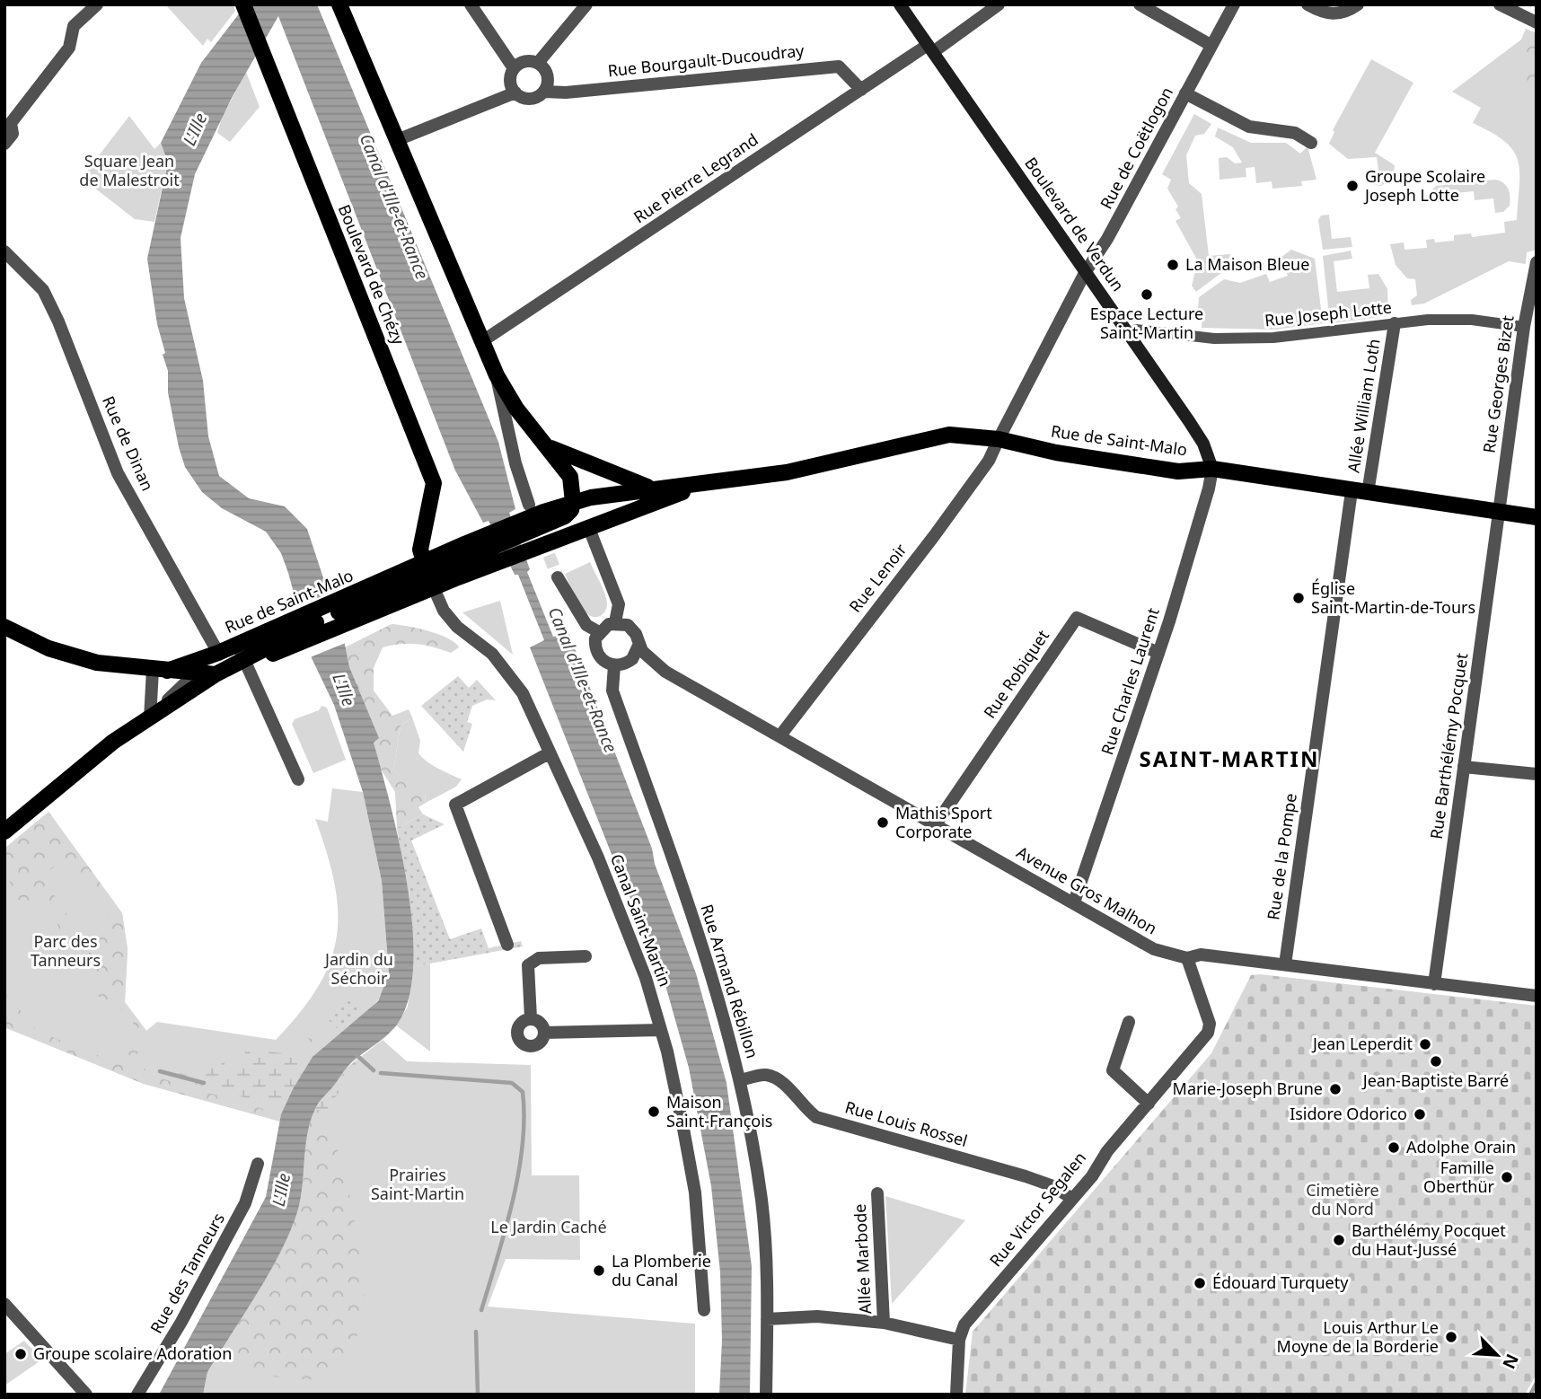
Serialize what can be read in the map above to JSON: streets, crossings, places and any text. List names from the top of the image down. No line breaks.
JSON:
{"streets":{"main road":["Boulevard de Verdun","Boulevard de Chézy","Rue de Saint-Malo"],"street":["Rue Bourgault-Ducoudray","Rue de Coëtlogon","Rue Pierre Legrand","Rue Joseph Lotte","Rue Georges Bizet","Allée William Loth","Rue de Dinan","Rue Lenoir","Rue Robiquet","Rue Charles Laurent","Rue Barthélémy Pocquet","Rue de la Pompe","Avenue Gros Malhon","Canal Saint-Martin","Rue Armand Rébillon","Rue Louis Rossel","Rue Victor Segalen","Allée Marbode","Rue des Tanneurs"]},"crossings":[["Rue Bourgault-Ducoudray","Rue Pierre Legrand"],["Rue de Coëtlogon","Boulevard de Verdun"],["Rue de Coëtlogon","Rue de Saint-Malo"],["Rue de Coëtlogon","Rue Lenoir"],["Rue Pierre Legrand","Boulevard de Verdun"],["Boulevard de Verdun","Rue de Saint-Malo"],["Boulevard de Verdun","Rue Charles Laurent"],["Boulevard de Chézy","Rue de Saint-Malo"],["Boulevard de Chézy","Canal Saint-Martin"],["Rue Joseph Lotte","Rue Georges Bizet"],["Rue Joseph Lotte","Allée William Loth"],["Rue Georges Bizet","Rue de Saint-Malo"],["Rue Georges Bizet","Rue Barthélémy Pocquet"],["Allée William Loth","Rue de Saint-Malo"],["Allée William Loth","Rue de la Pompe"],["Rue de Saint-Malo","Rue de Dinan"],["Rue de Saint-Malo","Rue Lenoir"],["Rue de Saint-Malo","Rue Charles Laurent"],["Rue de Saint-Malo","Rue Barthélémy Pocquet"],["Rue de Saint-Malo","Rue de la Pompe"],["Rue de Saint-Malo","Canal Saint-Martin"],["Rue Lenoir","Avenue Gros Malhon"],["Rue Robiquet","Rue Charles Laurent"],["Rue Robiquet","Avenue Gros Malhon"],["Rue Charles Laurent","Avenue Gros Malhon"],["Rue Barthélémy Pocquet","Avenue Gros Malhon"],["Rue de la Pompe","Avenue Gros Malhon"],["Avenue Gros Malhon","Rue Armand Rébillon"],["Avenue Gros Malhon","Rue Victor Segalen"],["Rue Armand Rébillon","Rue Louis Rossel"],["Rue Louis Rossel","Rue Victor Segalen"]],"districts":["SAINT-MARTIN"],"water":["L'Ille","Canal d'Ille-et-Rance"],"parks":["Square Jean de Malestroit","Parc des Tanneurs","Jardin du Séchoir","Prairies Saint-Martin","Cimetière du Nord","Le Jardin Caché"],"places":["Groupe Scolaire Joseph Lotte","La Maison Bleue","Espace Lecture Saint-Martin","Église Saint-Martin-de-Tours","Mathis Sport Corporate","Jean Leperdit","Jean-Baptiste Barré","Marie-Joseph Brune","Maison Saint-François","Isidore Odorico","Adolphe Orain","Famille Oberthür","Barthélémy Pocquet du Haut-Jussé","La Plomberie du Canal","Édouard Turquety","Louis Arthur Le Moyne de la Borderie","Groupe scolaire Adoration"],"north":"bottom right"}
